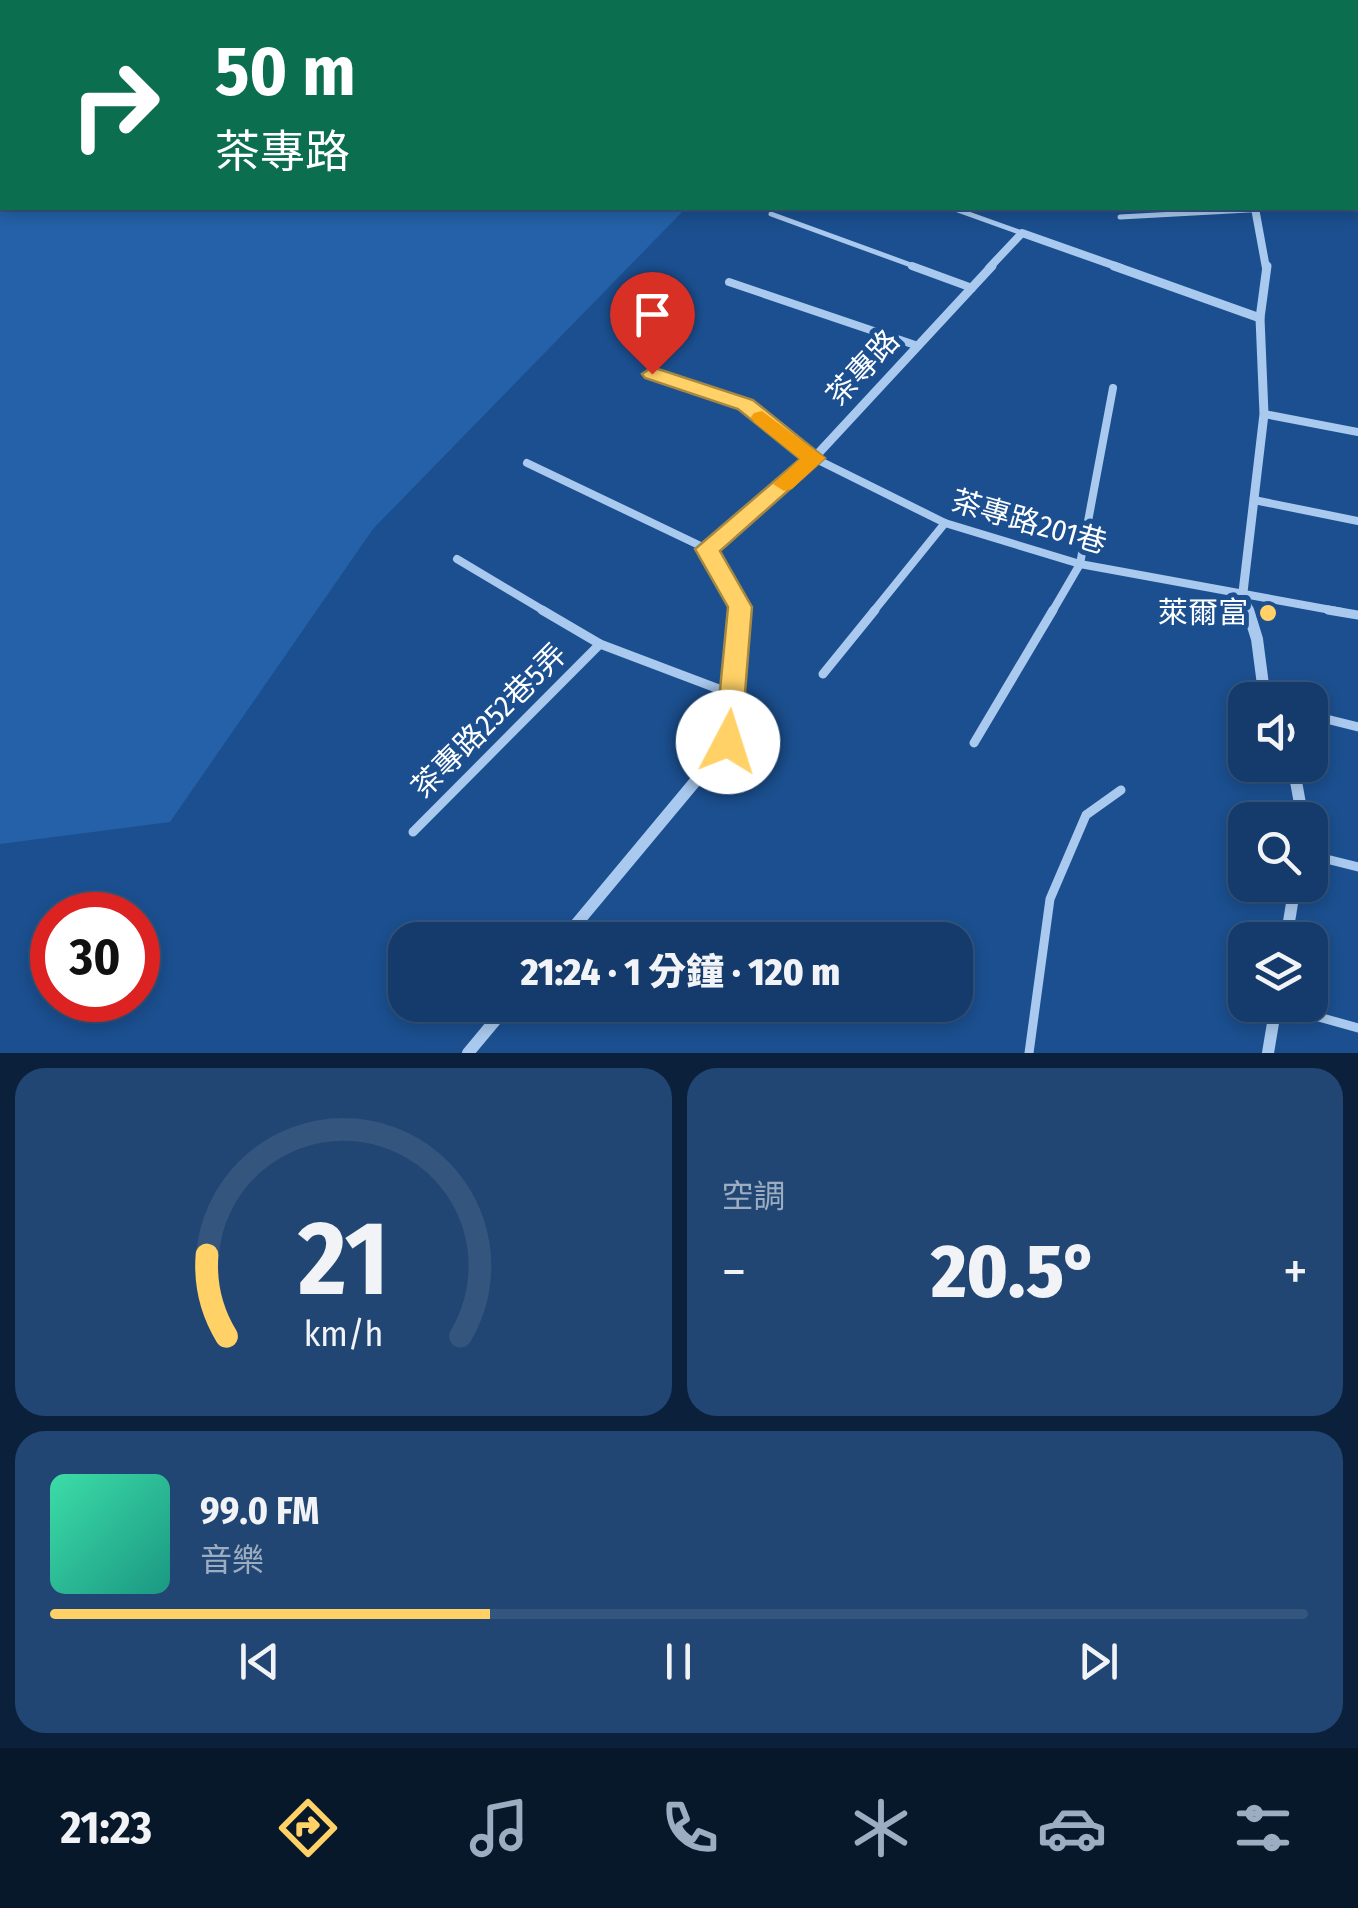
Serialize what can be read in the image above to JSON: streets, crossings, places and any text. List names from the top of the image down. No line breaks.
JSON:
{"streets":{"street":["茶專路"],"lane":["茶專路201巷","茶專路252巷5弄"]},"crossings":[["茶專路","茶專路201巷"]],"places":["萊爾富"],"page":{"turn":["50 m","茶專路"],"limit":"30","trip":"21:24 · 1 分鐘 · 120 m","tile":"空調","heat":["−","20.5°","+"],"song":["99.0 FM","音樂"],"tabs":"21:23","gauge":["21","km/h"]}}
